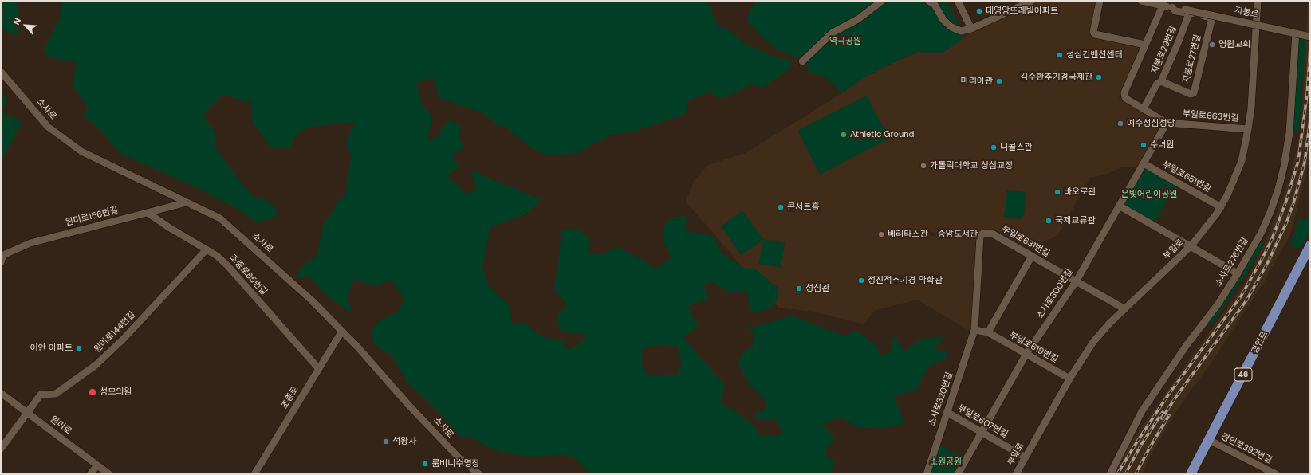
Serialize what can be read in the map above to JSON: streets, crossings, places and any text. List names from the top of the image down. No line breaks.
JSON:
{"streets":{"main road":["경인로","46"],"street":["지봉로","지봉로29번길","지봉로27번길","소사로","부일로663번길","부일로651번길","원미로156번길","부일로631번길","부일로","소사로276번길","조종로85번길","소사로300번길","원미로144번길","부일로619번길","조종로","소사로320번길","부일로607번길","원미로","경인로392번길"]},"crossings":[["지봉로","지봉로29번길"],["지봉로","지봉로27번길"],["지봉로29번길","지봉로27번길"],["지봉로29번길","부일로663번길"],["소사로","원미로156번길"],["소사로","조종로"],["부일로663번길","부일로"],["부일로663번길","소사로300번길"],["부일로651번길","부일로"],["부일로651번길","소사로300번길"],["원미로156번길","조종로85번길"],["부일로631번길","부일로"],["부일로631번길","소사로300번길"],["부일로631번길","부일로619번길"],["부일로631번길","소사로320번길"],["부일로","부일로619번길"],["부일로","부일로607번길"],["조종로85번길","원미로144번길"],["조종로85번길","조종로"],["소사로300번길","부일로619번길"],["소사로300번길","부일로607번길"],["원미로144번길","원미로"],["경인로","경인로392번길"],["부일로619번길","소사로320번길"],["소사로320번길","부일로607번길"]],"parks":["역곡공원","은빛어린이공원","소원공원"],"places":["대영앙뜨레빌아파트","영원교회","성심컨벤션센터","김수환추기경국제관","마리아관","예수성심성당","Athletic Ground","수녀원","니콜스관","가톨릭대학교 성심교정","바오로관","콘서트홀","국제교류관","베리타스관 - 중앙도서관","정진적추기경 약학관","성심관","이안 아파트","성모의원","석왕사","룸비니수영장"],"north":"top left"}
